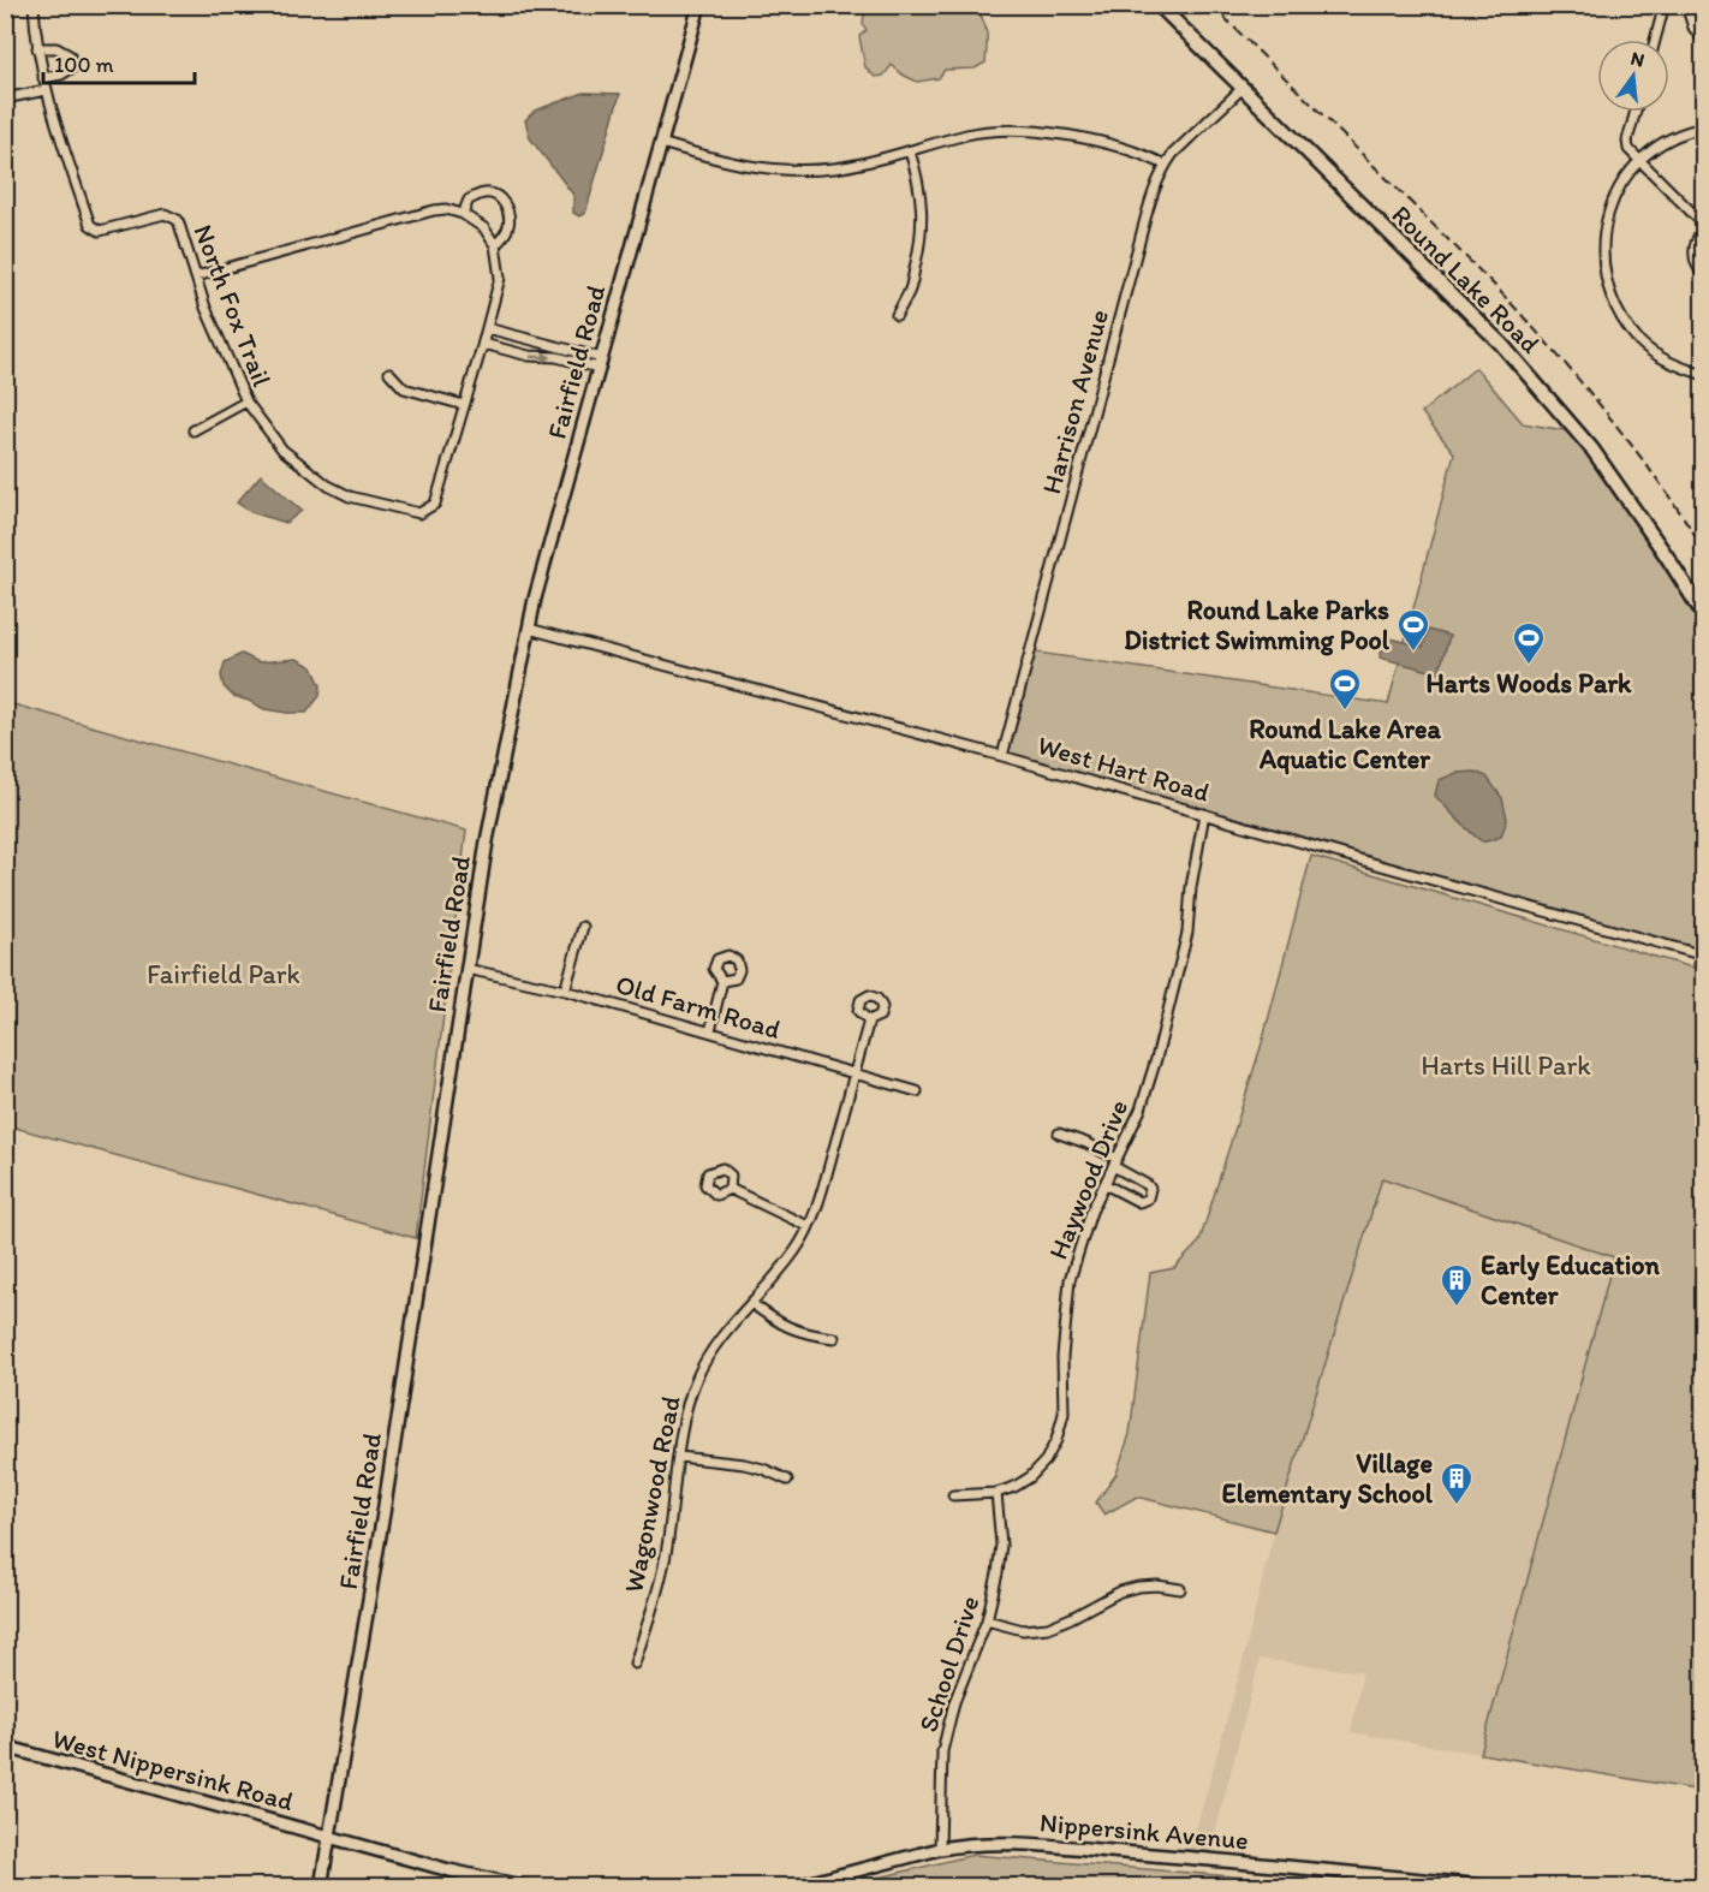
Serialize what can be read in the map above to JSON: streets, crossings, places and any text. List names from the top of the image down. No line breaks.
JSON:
{"streets":{"main road":["Round Lake Road"],"street":["North Fox Trail","Fairfield Road","Harrison Avenue","West Hart Road","Old Farm Road","Haywood Drive","Wagonwood Road","School Drive","West Nippersink Road","Nippersink Avenue"]},"crossings":[["Round Lake Road","Harrison Avenue"],["Fairfield Road","West Hart Road"],["Fairfield Road","Old Farm Road"],["Fairfield Road","West Nippersink Road"],["Harrison Avenue","West Hart Road"],["West Hart Road","Haywood Drive"],["Old Farm Road","Wagonwood Road"],["Haywood Drive","School Drive"],["School Drive","Nippersink Avenue"]],"parks":["Fairfield Park","Harts Hill Park"],"places":{"sports":["Round Lake Parks District Swimming Pool","Harts Woods Park","Round Lake Area Aquatic Center"],"building":["Early Education Center","Village Elementary School"]},"scale_bar":"100 m","north":"top"}
